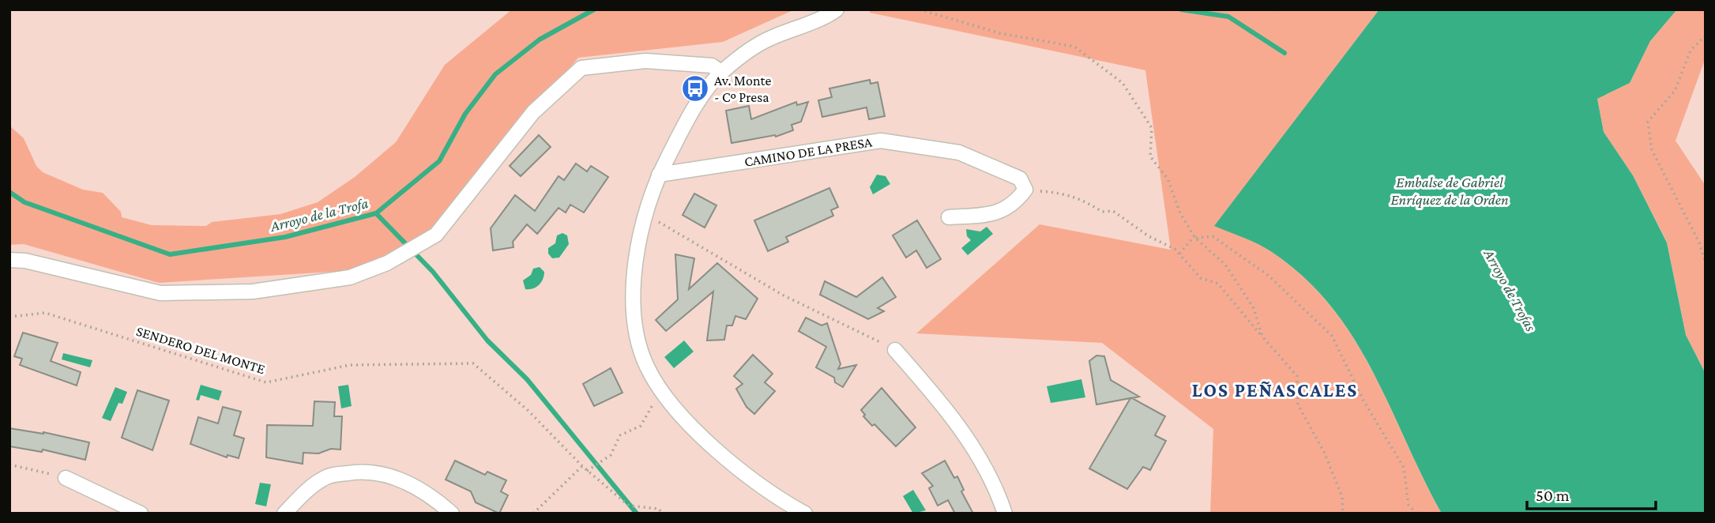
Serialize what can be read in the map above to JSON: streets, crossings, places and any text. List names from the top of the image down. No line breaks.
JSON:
{"streets":{"street":["CAMINO DE LA PRESA"],"path":["SENDERO DEL MONTE"]},"districts":["LOS PEÑASCALES"],"water":["Embalse de Gabriel Enríquez de la Orden","Arroyo de la Trofa","Arroyo de Trofas"],"places":{"bus stop":["Av. Monte - Cº Presa"]},"scale_bar":"50 m"}
